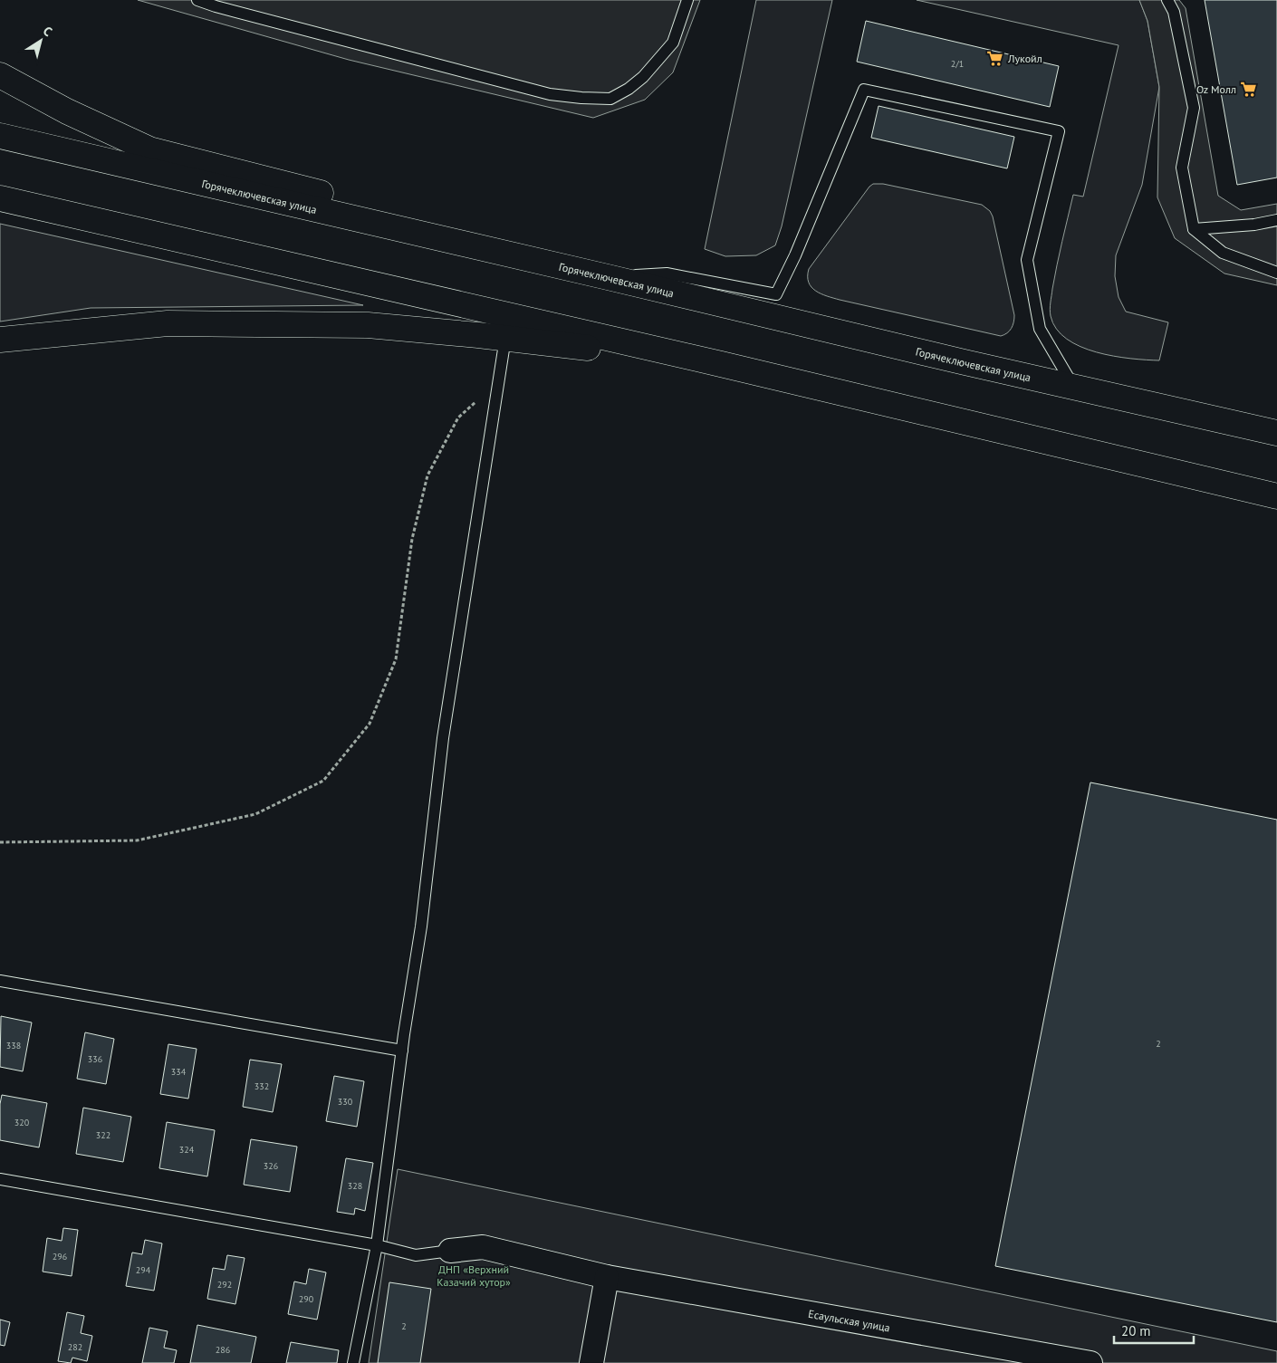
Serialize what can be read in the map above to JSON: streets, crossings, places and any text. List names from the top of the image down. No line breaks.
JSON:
{"streets":{"main road":["Горячеключевская улица"],"street":["Есаульская улица"]},"parks":["ДНП «Верхний Казачий хутор»"],"places":{"supermarket":["Лукойл","Oz Молл"]},"house_numbers":["2/1","2","338","336","334","332","330","320","322","324","326","328","296","294","292","290","2","282","286"],"scale_bar":"20 m","north":"top right"}
